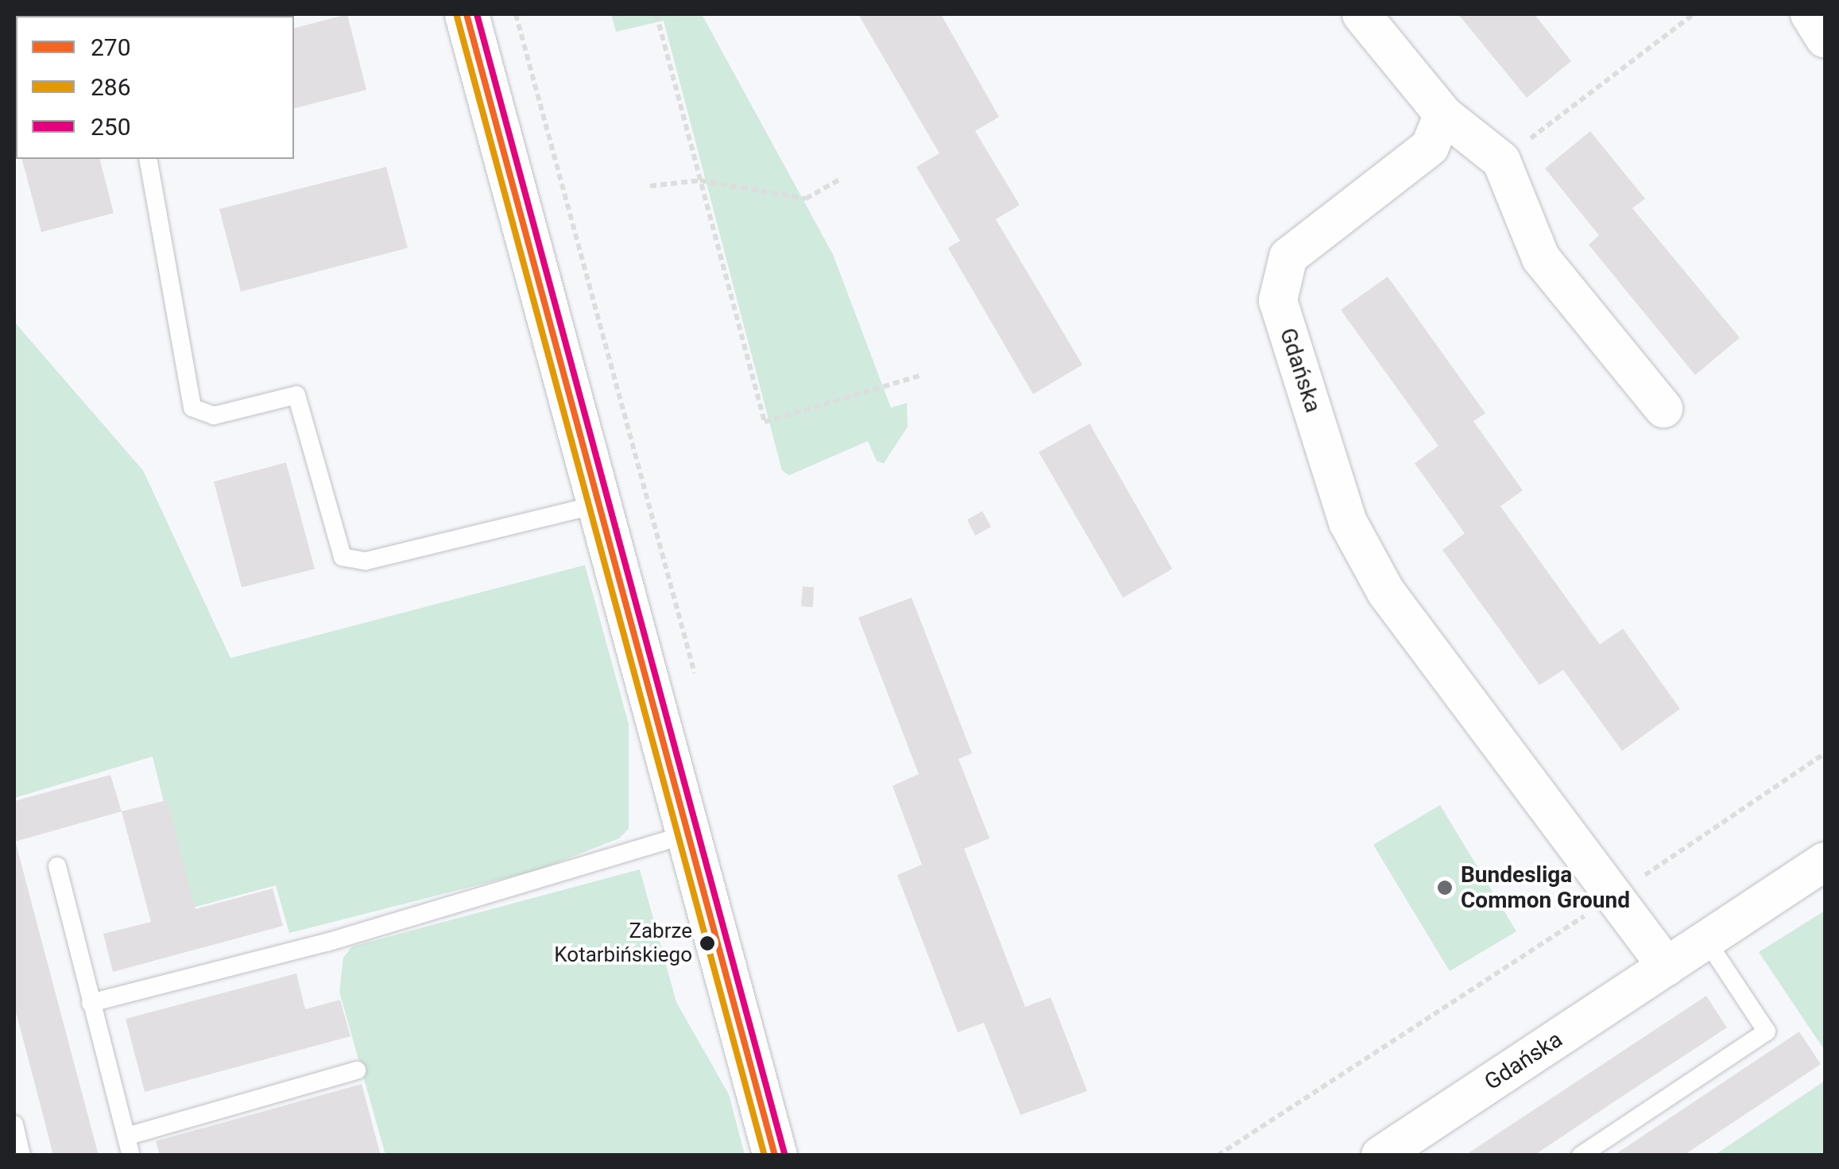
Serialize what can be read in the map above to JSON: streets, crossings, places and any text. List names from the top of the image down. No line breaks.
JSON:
{"streets":{"street":["Gdańska"]},"places":["Bundesliga Common Ground","Zabrze Kotarbińskiego"],"lines":["transit line 270","transit line 250","transit line 286"],"legend":["270","286","250"]}
